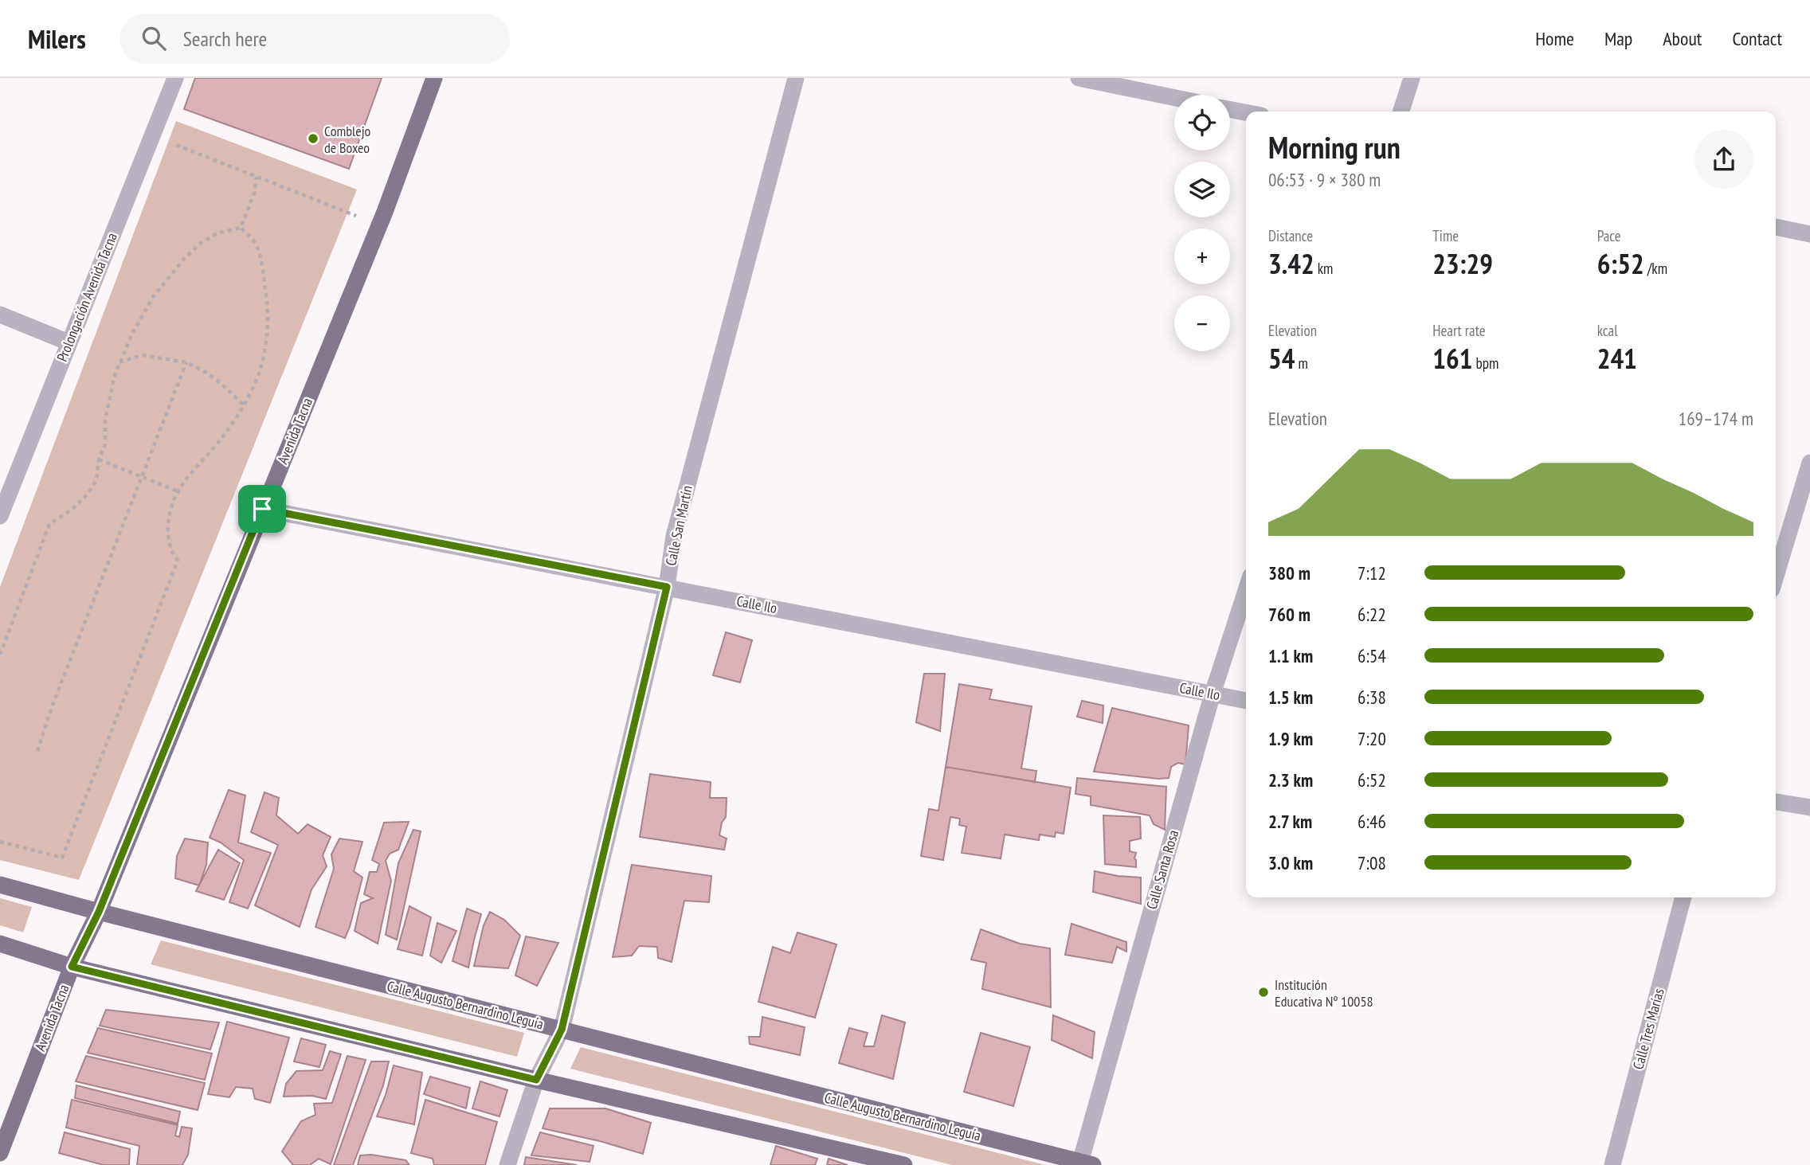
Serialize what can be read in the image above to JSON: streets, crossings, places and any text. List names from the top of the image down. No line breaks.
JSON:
{"streets":{"main road":["Avenida Tacna","Calle Augusto Bernardino Leguía"],"street":["Prolongación Avenida Tacna","Calle San Martín","Calle Ilo","Calle Santa Rosa","Calle Tres Marías"]},"crossings":[["Avenida Tacna","Calle Ilo"],["Avenida Tacna","Calle Augusto Bernardino Leguía"],["Calle San Martín","Calle Ilo"],["Calle San Martín","Calle Augusto Bernardino Leguía"],["Calle Ilo","Calle Santa Rosa"],["Calle Santa Rosa","Calle Augusto Bernardino Leguía"]],"places":["Comblejo de Boxeo","Institución Educativa Nº 10058"],"page":{"header":"Milers","search":"Search here","nav":["Home","Map","About","Contact"],"map_buttons":["+","−"],"heading":["Morning run","06:53 · 9 × 380 m"],"stats":[["Distance","3.42 km"],["Time","23:29"],["Pace","6:52 /km"],["Elevation","54 m"],["Heart rate","161 bpm"],["kcal","241"]],"chart":["Elevation","169–174 m"],"list":[{"name":"380 m","note":"7:12"},{"name":"760 m","note":"6:22"},{"name":"1.1 km","note":"6:54"},{"name":"1.5 km","note":"6:38"},{"name":"1.9 km","note":"7:20"},{"name":"2.3 km","note":"6:52"},{"name":"2.7 km","note":"6:46"},{"name":"3.0 km","note":"7:08"}]}}
